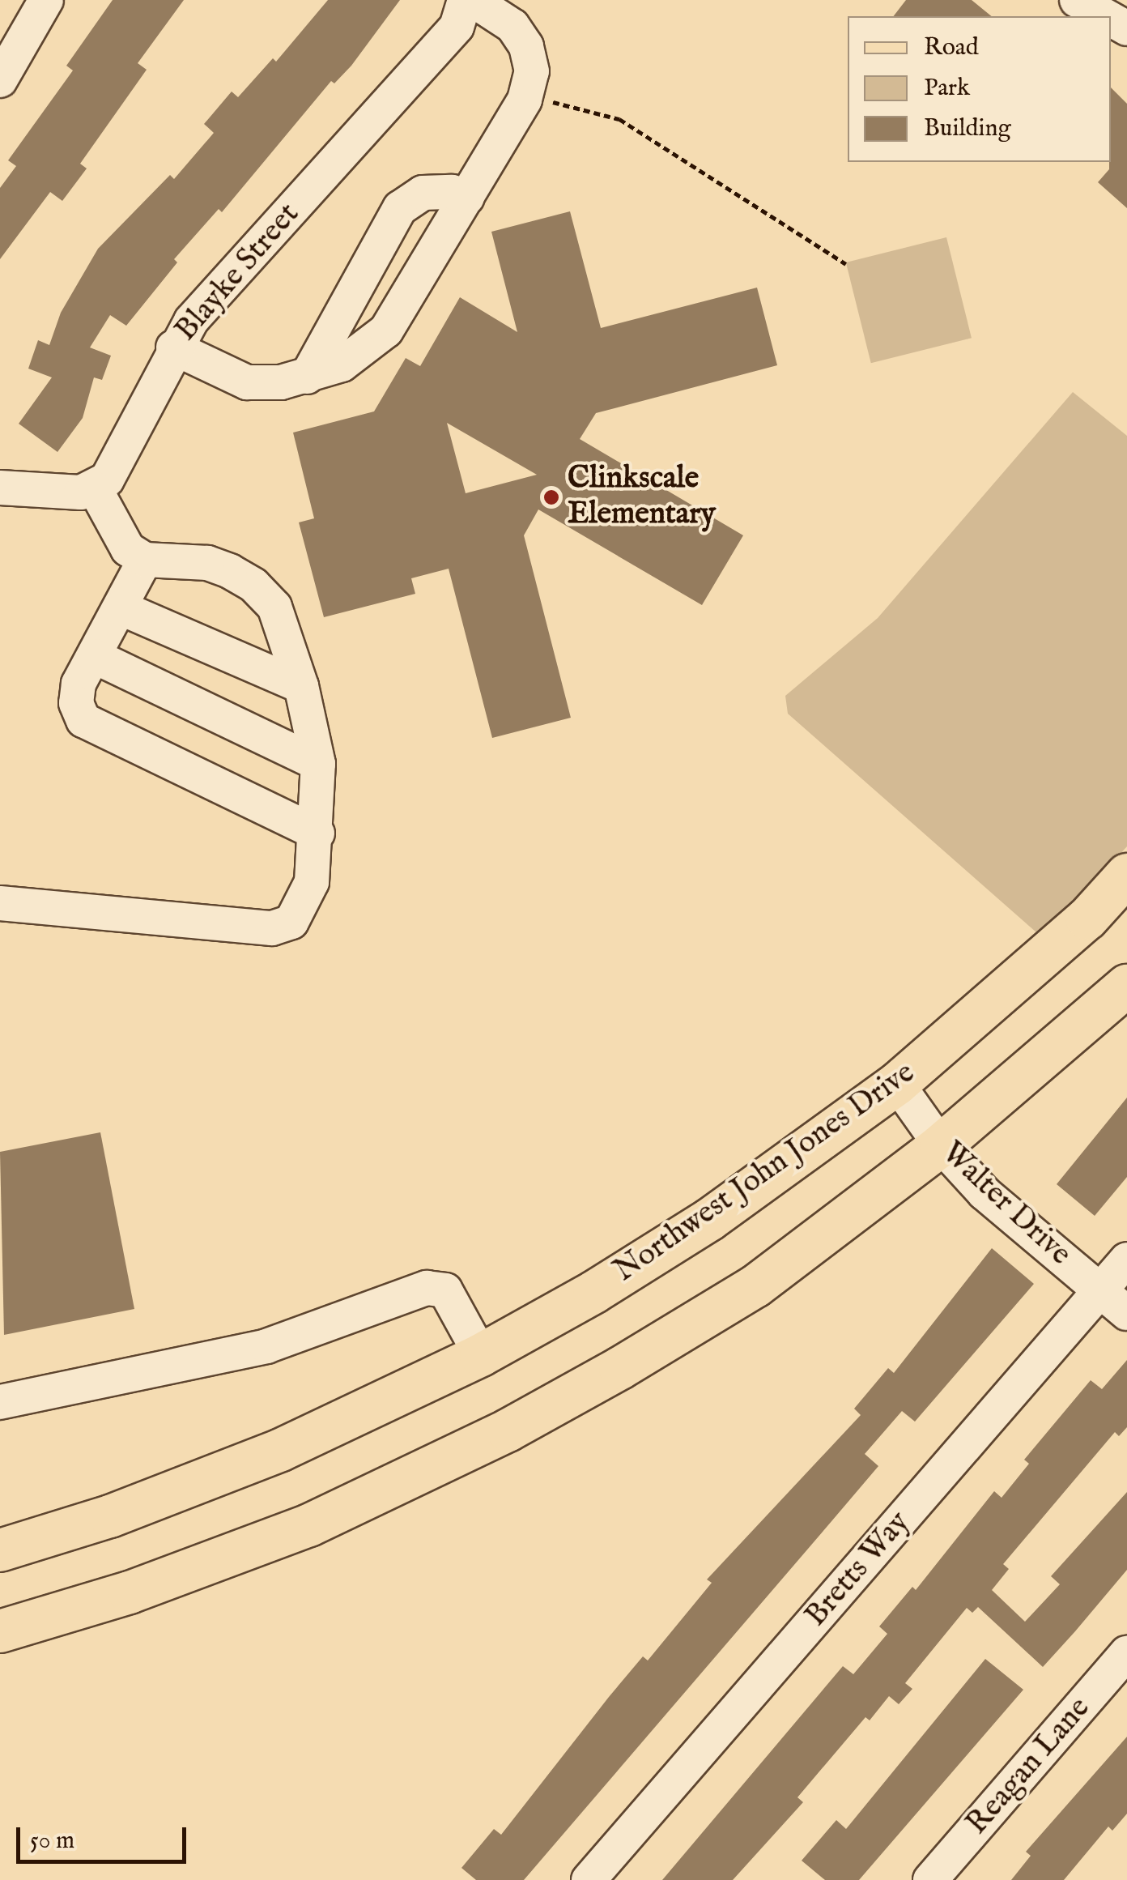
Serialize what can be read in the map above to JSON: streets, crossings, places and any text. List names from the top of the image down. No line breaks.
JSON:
{"streets":{"main road":["Northwest John Jones Drive"],"street":["Blayke Street","Walter Drive","Bretts Way","Reagan Lane"]},"crossings":[["Northwest John Jones Drive","Walter Drive"],["Walter Drive","Bretts Way"]],"places":["Clinkscale Elementary"],"legend":["Road","Park","Building"],"scale_bar":"50 m"}
